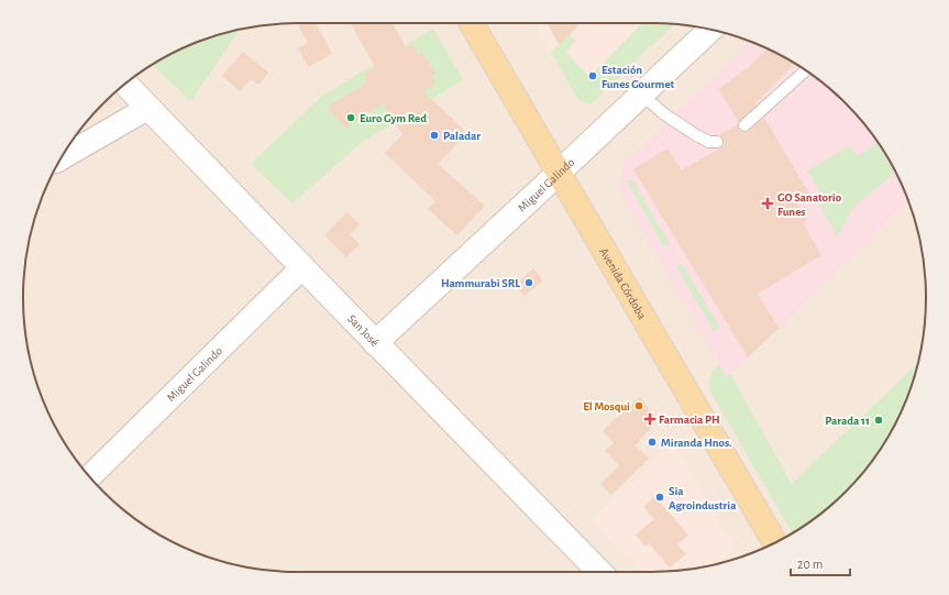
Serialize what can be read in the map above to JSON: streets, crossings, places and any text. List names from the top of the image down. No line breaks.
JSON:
{"streets":{"main road":["Avenida Córdoba"],"street":["Miguel Galindo","San José"]},"crossings":[["Miguel Galindo","Avenida Córdoba"],["Miguel Galindo","San José"]],"places":{"other":["Estación Funes Gourmet","Euro Gym Red","Paladar","Hammurabi SRL","El Mosqui","Parada 11","Miranda Hnos.","Sia Agroindustria"],"health":["GO Sanatorio Funes","Farmacia PH"]},"scale_bar":"20 m"}
